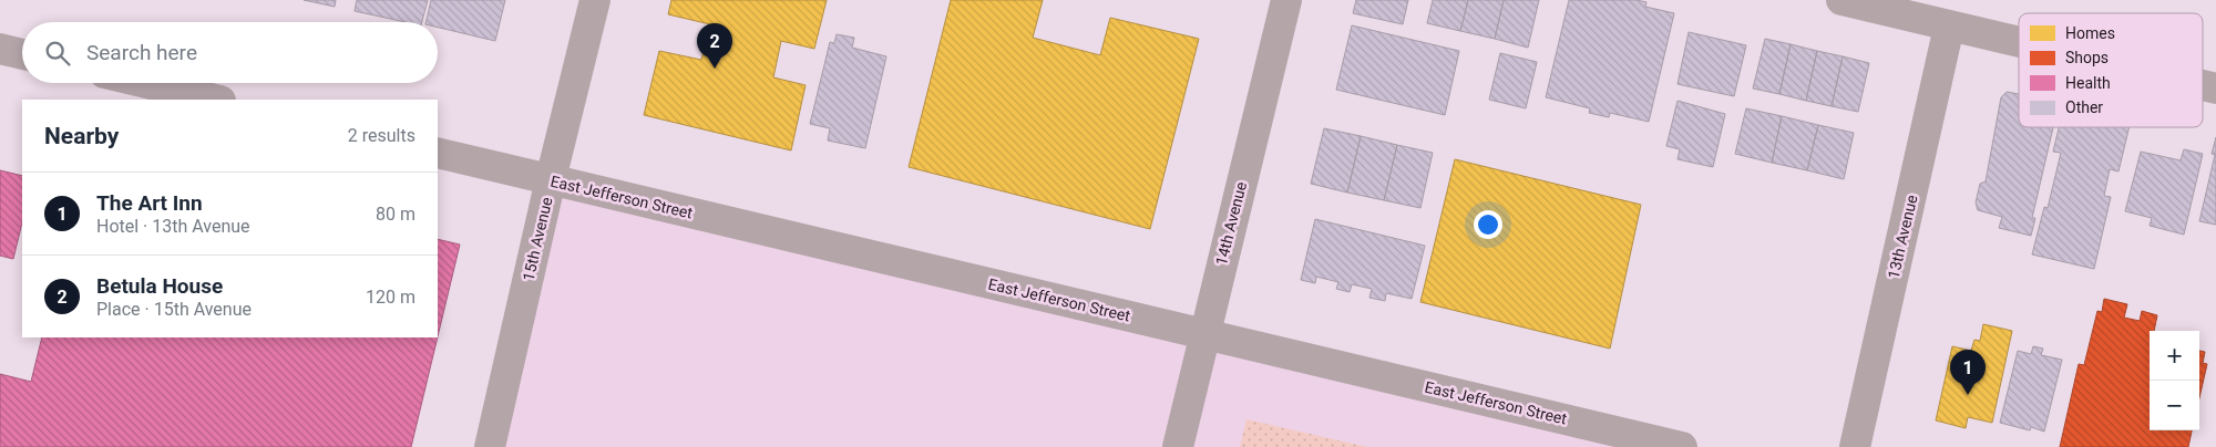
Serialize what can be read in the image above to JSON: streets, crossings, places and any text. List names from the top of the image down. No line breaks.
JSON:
{"streets":{"street":["East Jefferson Street","14th Avenue","13th Avenue","15th Avenue"]},"crossings":[["East Jefferson Street","14th Avenue"],["East Jefferson Street","15th Avenue"]],"legend":["Homes","Shops","Health","Other"],"page":{"search":"Search here","pins":["2","1"],"heading":["Nearby","2 results"],"list":[{"mark":"1","name":"The Art Inn","note":"Hotel · 13th Avenue","value":"80 m"},{"mark":"2","name":"Betula House","note":"Place · 15th Avenue","value":"120 m"}],"map_buttons":["+","−"]}}
